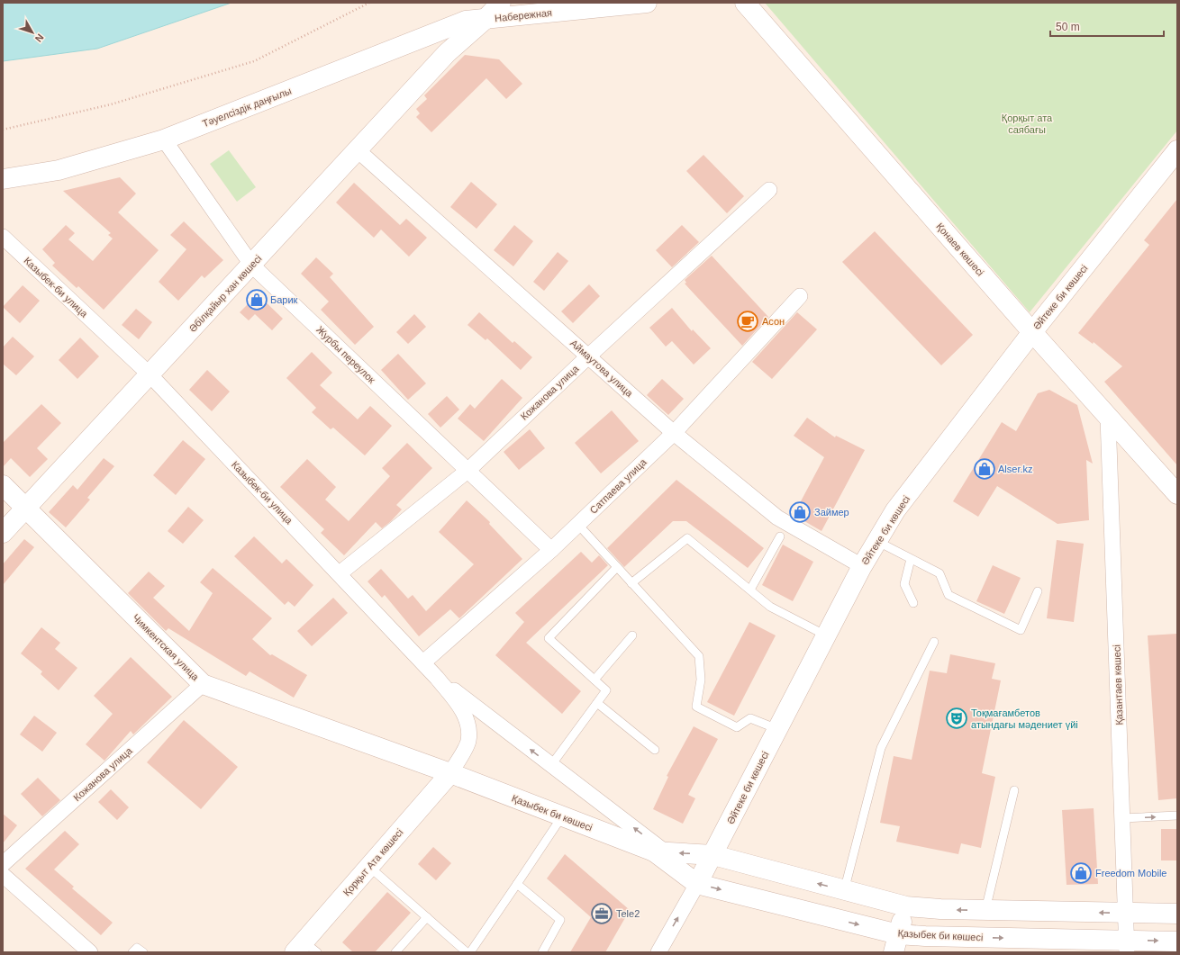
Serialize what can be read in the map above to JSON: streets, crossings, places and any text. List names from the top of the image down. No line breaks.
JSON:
{"streets":{"street":["Набережная","Тәуелсіздік даңғылы","Қонаев көшесі","Казыбек-би улица","Әбілқайыр хан көшесі","Әйтеке би көшесі","Журбы переулок","Аймаутова улица","Кожанова улица","Сатпаева улица","Чимкентская улица","Қазантаев көшесі","Қазыбек би көшесі","Қорқыт Ата көшесі"]},"crossings":[["Набережная","Тәуелсіздік даңғылы"],["Тәуелсіздік даңғылы","Журбы переулок"],["Қонаев көшесі","Әйтеке би көшесі"],["Қонаев көшесі","Қазантаев көшесі"],["Казыбек-би улица","Әбілқайыр хан көшесі"],["Казыбек-би улица","Кожанова улица"],["Казыбек-би улица","Сатпаева улица"],["Казыбек-би улица","Чимкентская улица"],["Казыбек-би улица","Қазыбек би көшесі"],["Казыбек-би улица","Қорқыт Ата көшесі"],["Әбілқайыр хан көшесі","Журбы переулок"],["Әбілқайыр хан көшесі","Аймаутова улица"],["Әбілқайыр хан көшесі","Чимкентская улица"],["Әйтеке би көшесі","Аймаутова улица"],["Әйтеке би көшесі","Қазыбек би көшесі"],["Журбы переулок","Кожанова улица"],["Журбы переулок","Сатпаева улица"],["Аймаутова улица","Кожанова улица"],["Аймаутова улица","Сатпаева улица"],["Кожанова улица","Чимкентская улица"],["Чимкентская улица","Қазыбек би көшесі"],["Чимкентская улица","Қорқыт Ата көшесі"],["Қазантаев көшесі","Қазыбек би көшесі"],["Қазыбек би көшесі","Қорқыт Ата көшесі"]],"parks":["Қорқыт ата саябағы"],"places":{"shop":["Барик","Alser.kz","Займер","Freedom Mobile"],"cafe":["Асон"],"theatre":["Тоқмағамбетов атындағы мәдениет үйі"],"office":["Tele2"]},"scale_bar":"50 m","north":"bottom right"}
